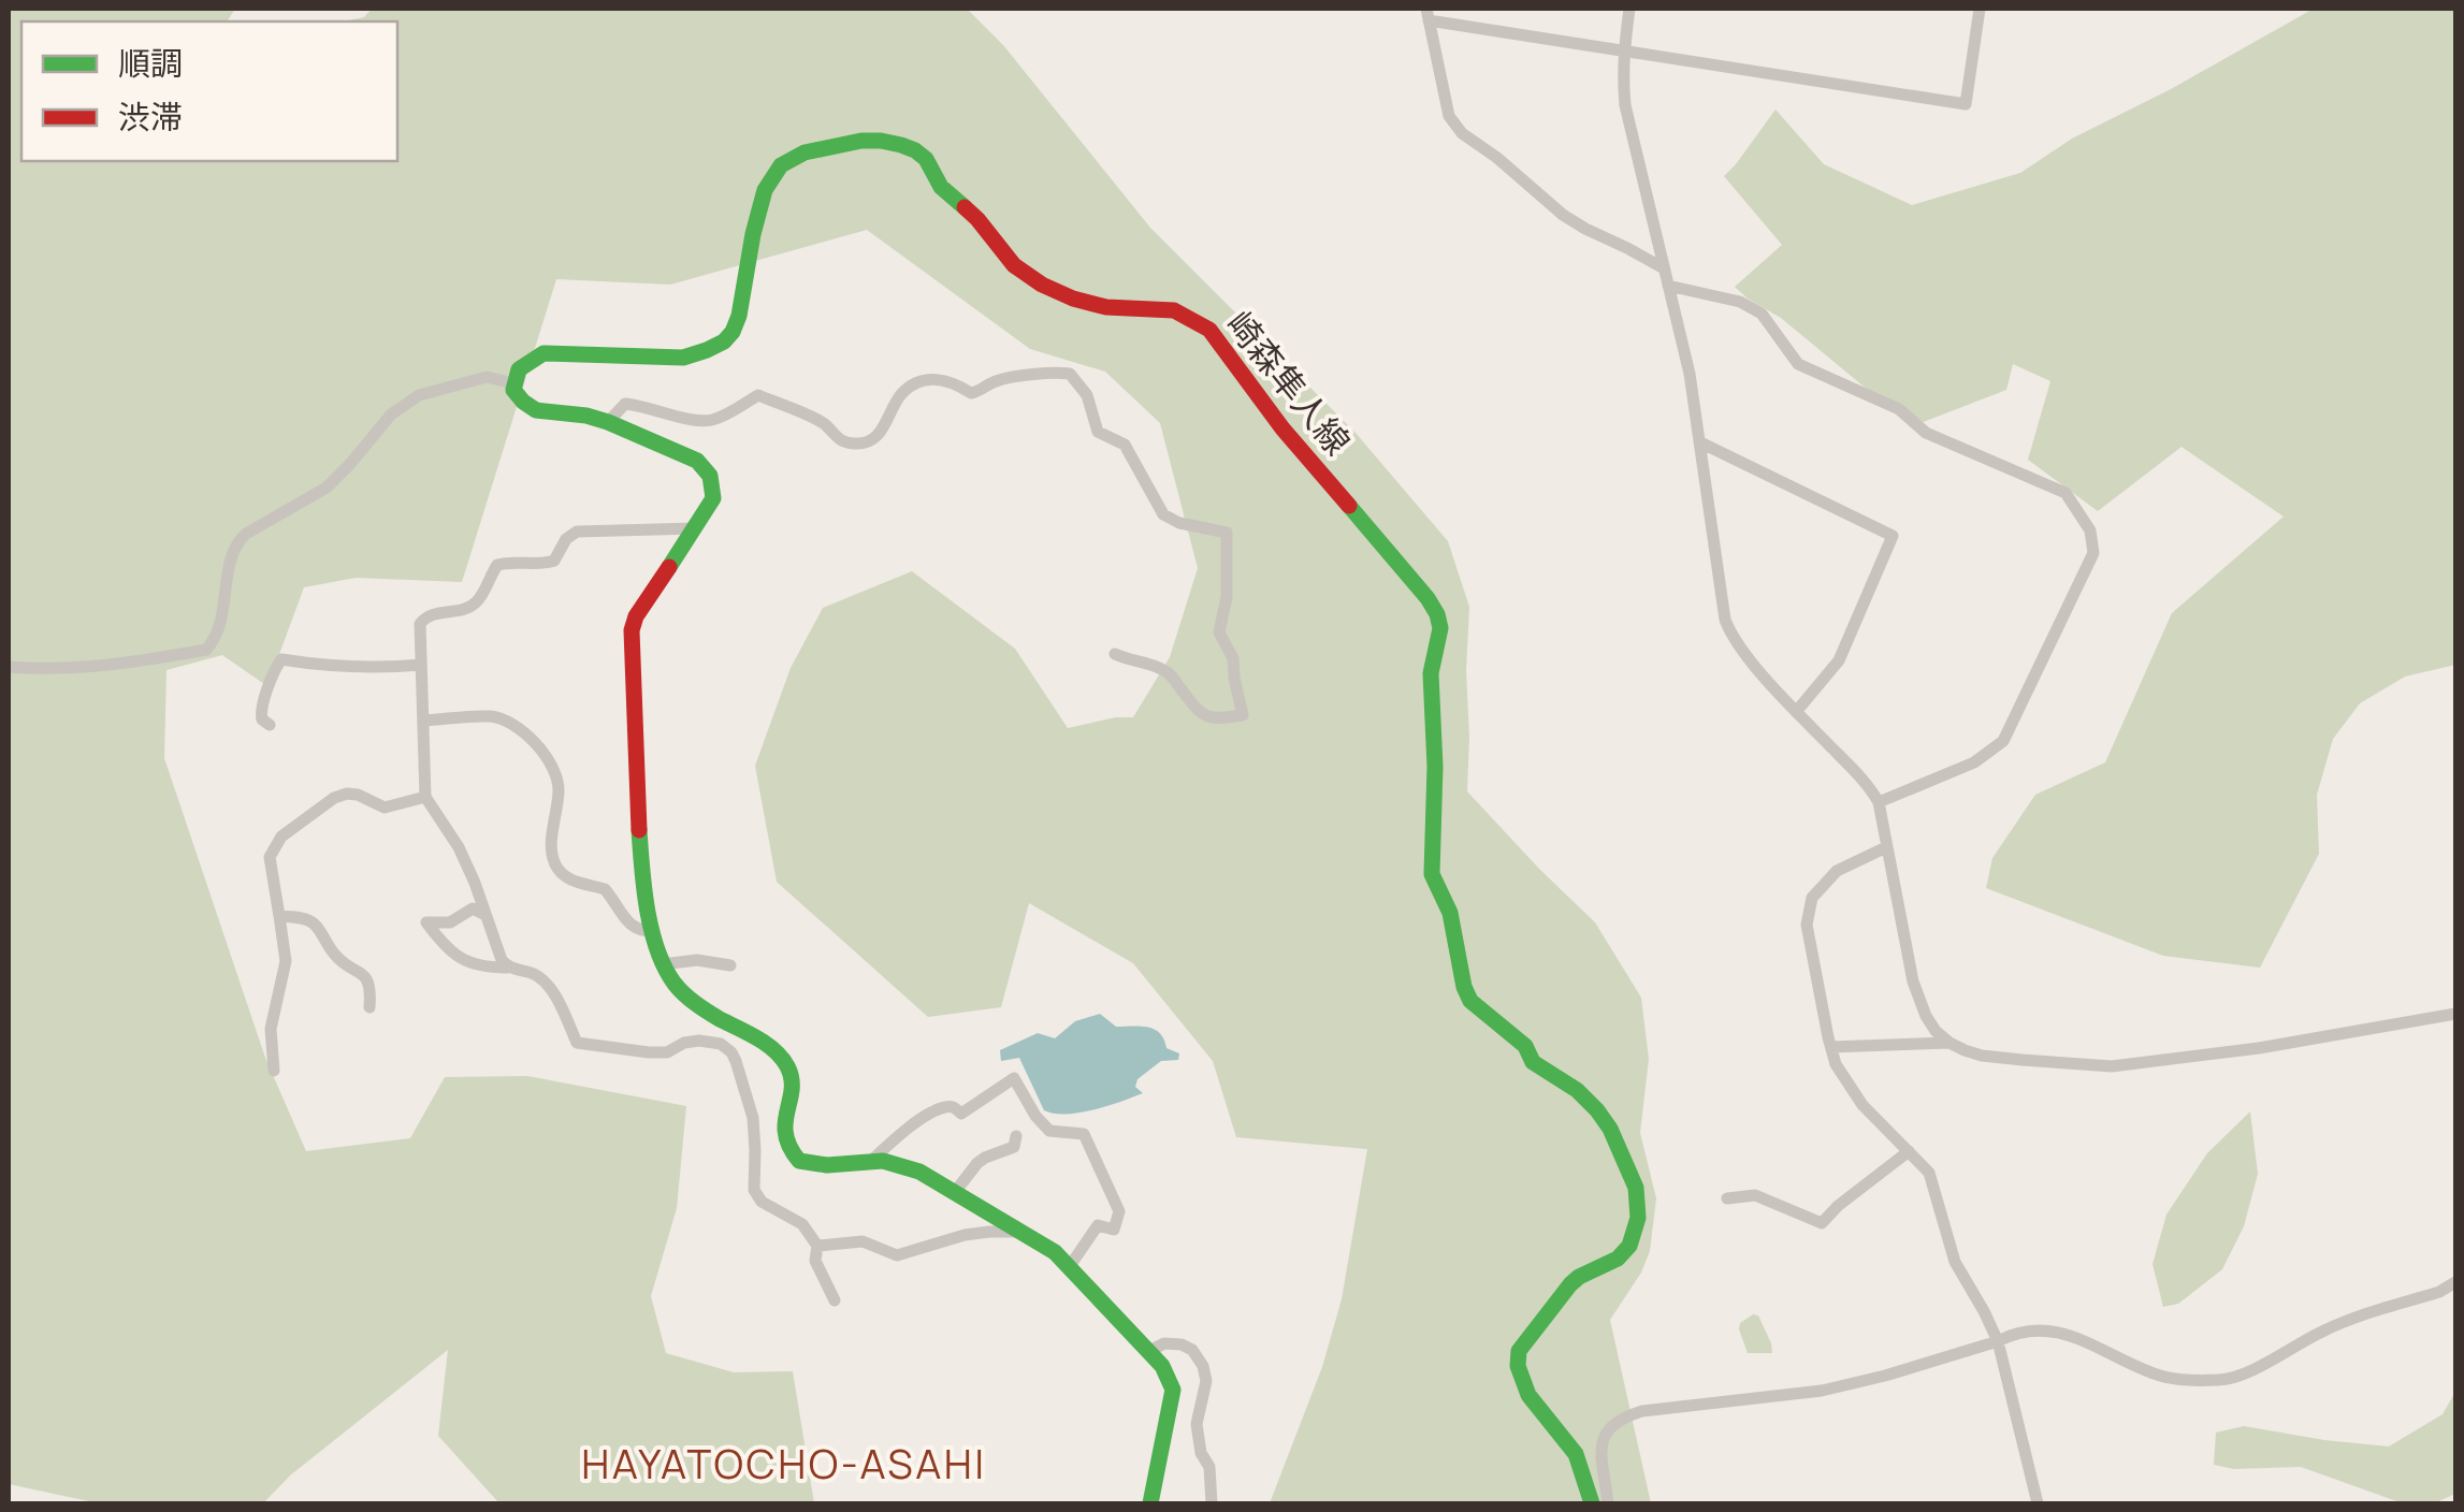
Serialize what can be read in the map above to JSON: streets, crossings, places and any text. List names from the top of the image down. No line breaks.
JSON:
{"streets":{"main road":["崎森隼人線"]},"districts":["HAYATOCHO-ASAHI"],"legend":["順調","渋滞"]}
